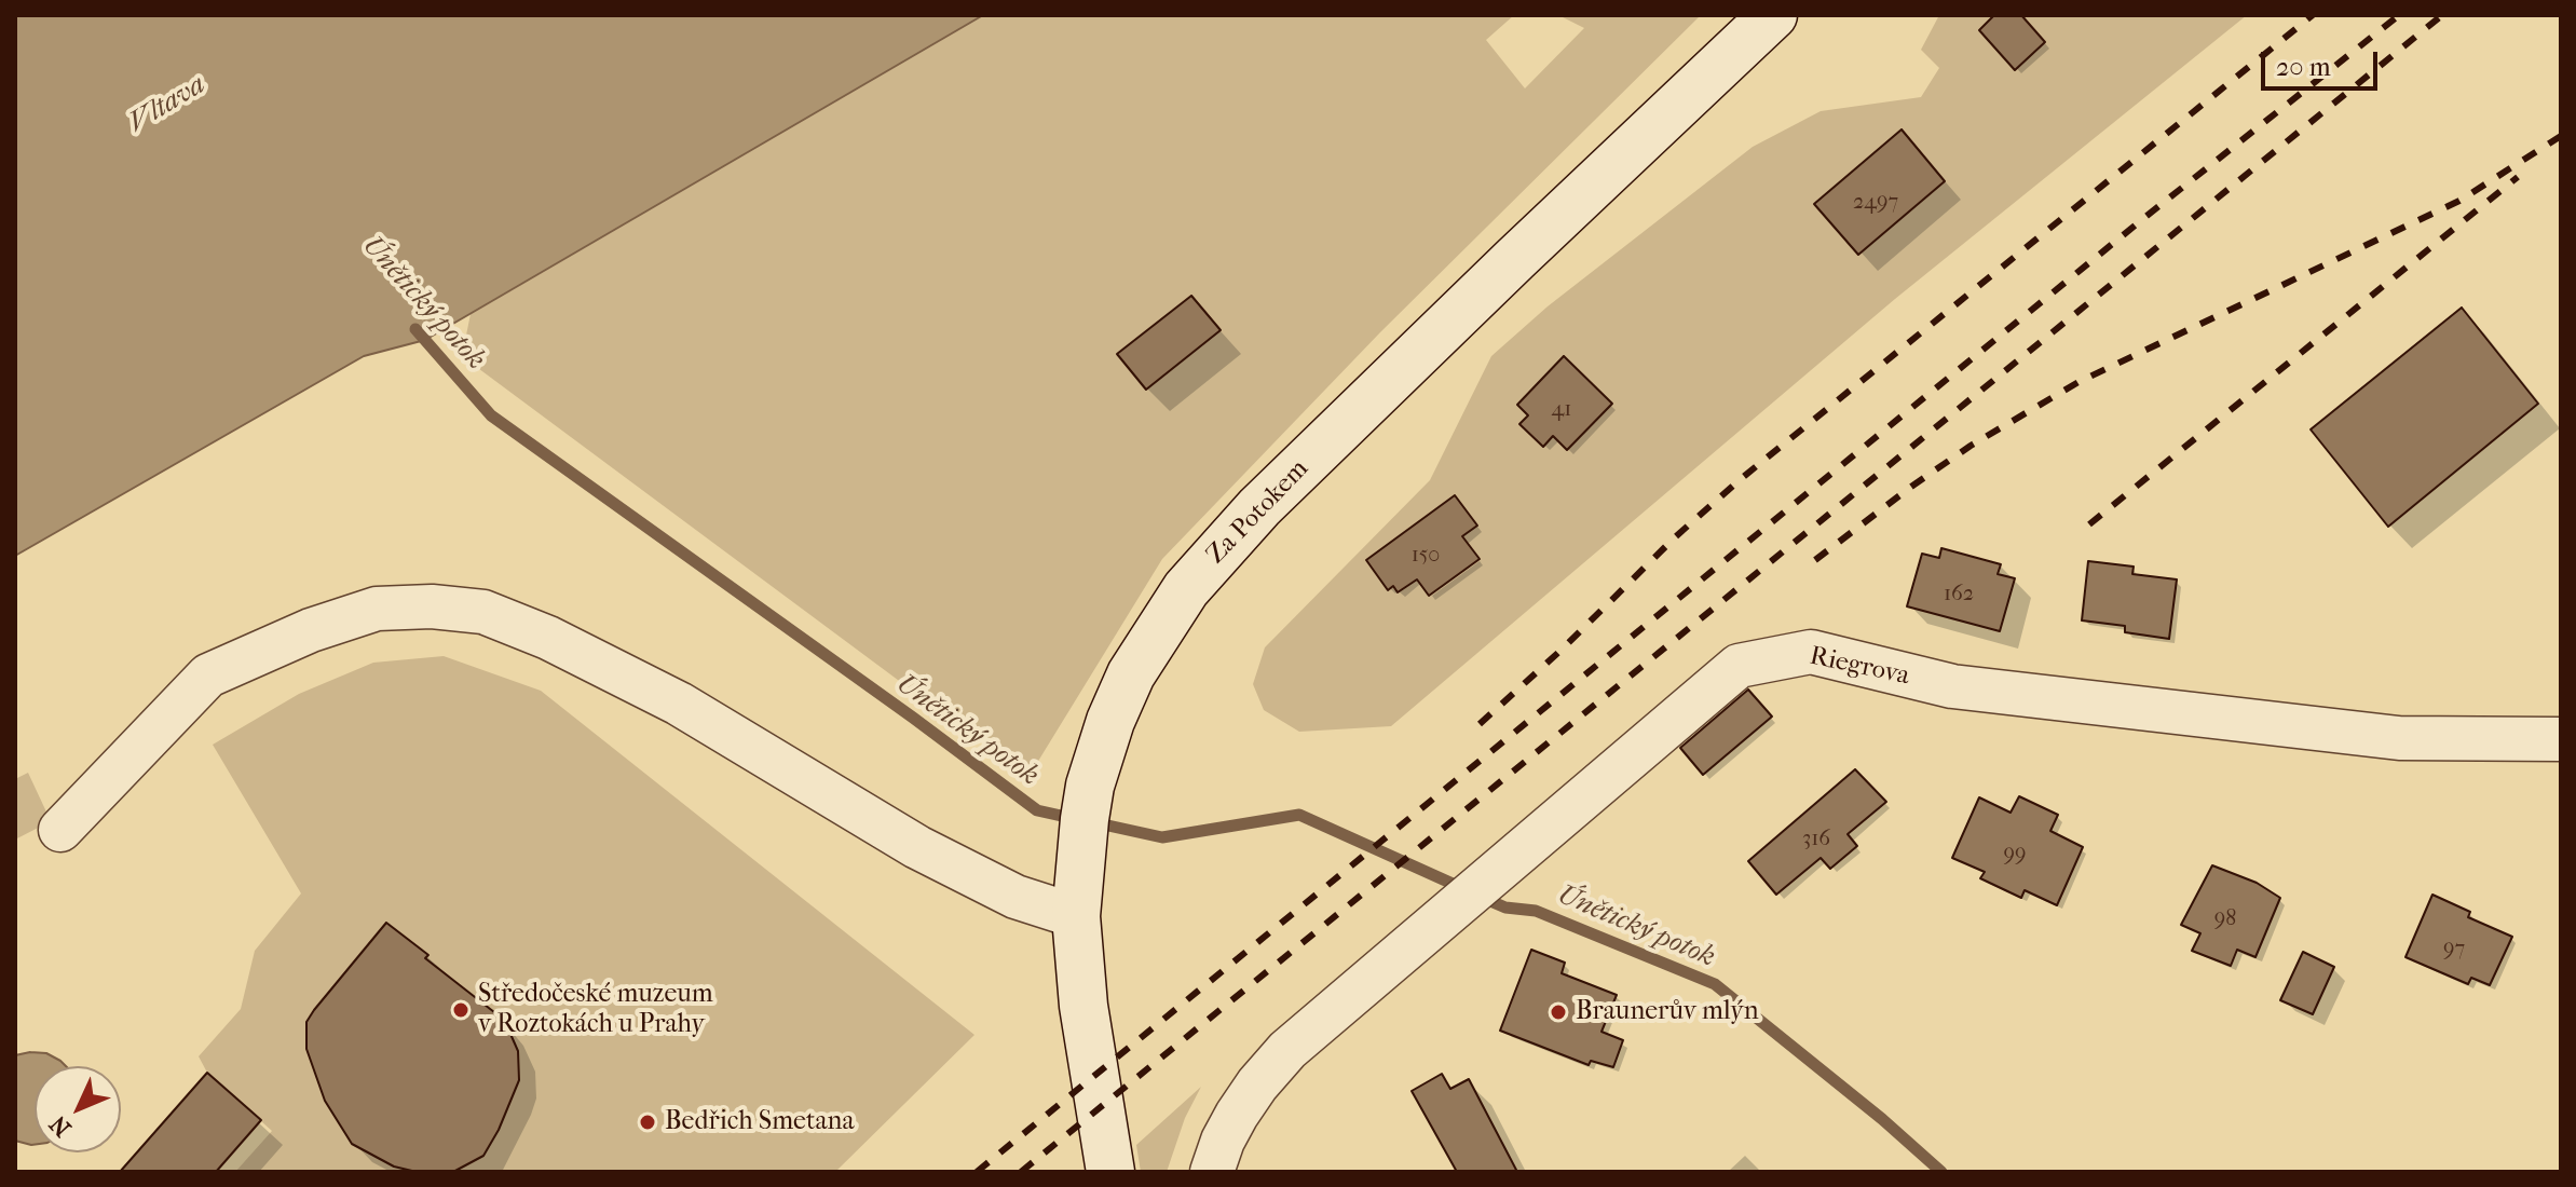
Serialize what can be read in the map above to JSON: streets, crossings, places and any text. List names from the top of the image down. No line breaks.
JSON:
{"streets":{"main road":["Za Potokem"],"street":["Riegrova"]},"water":["Vltava","Únětický potok"],"places":["Středočeské muzeum v Roztokách u Prahy","Braunerův mlýn","Bedřich Smetana"],"house_numbers":["2497","41","150","162","316","99","98","97"],"scale_bar":"20 m","north":"bottom left"}
